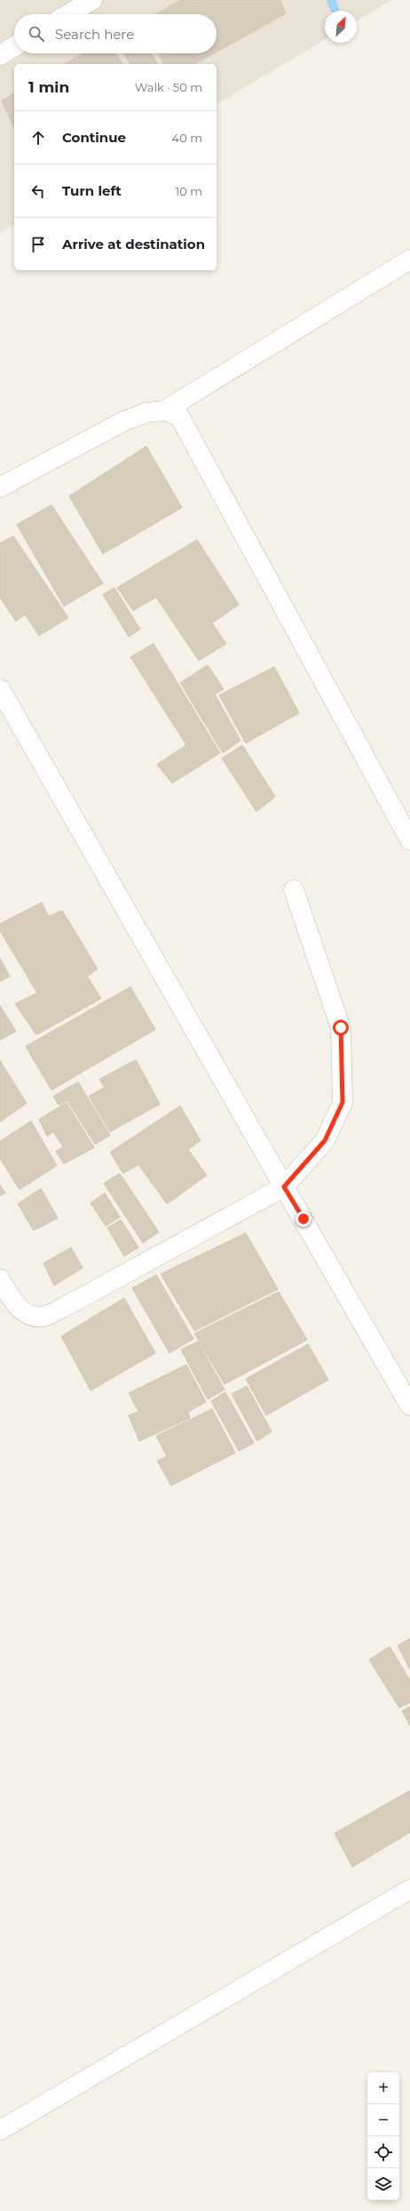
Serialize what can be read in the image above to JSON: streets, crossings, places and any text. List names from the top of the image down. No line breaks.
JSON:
{"north":"top right","page":{"search":"Search here","heading":["1 min","Walk · 50 m"],"list":[["Continue","40 m"],["Turn left","10 m"],"Arrive at destination"],"map_buttons":["+","−"]}}
